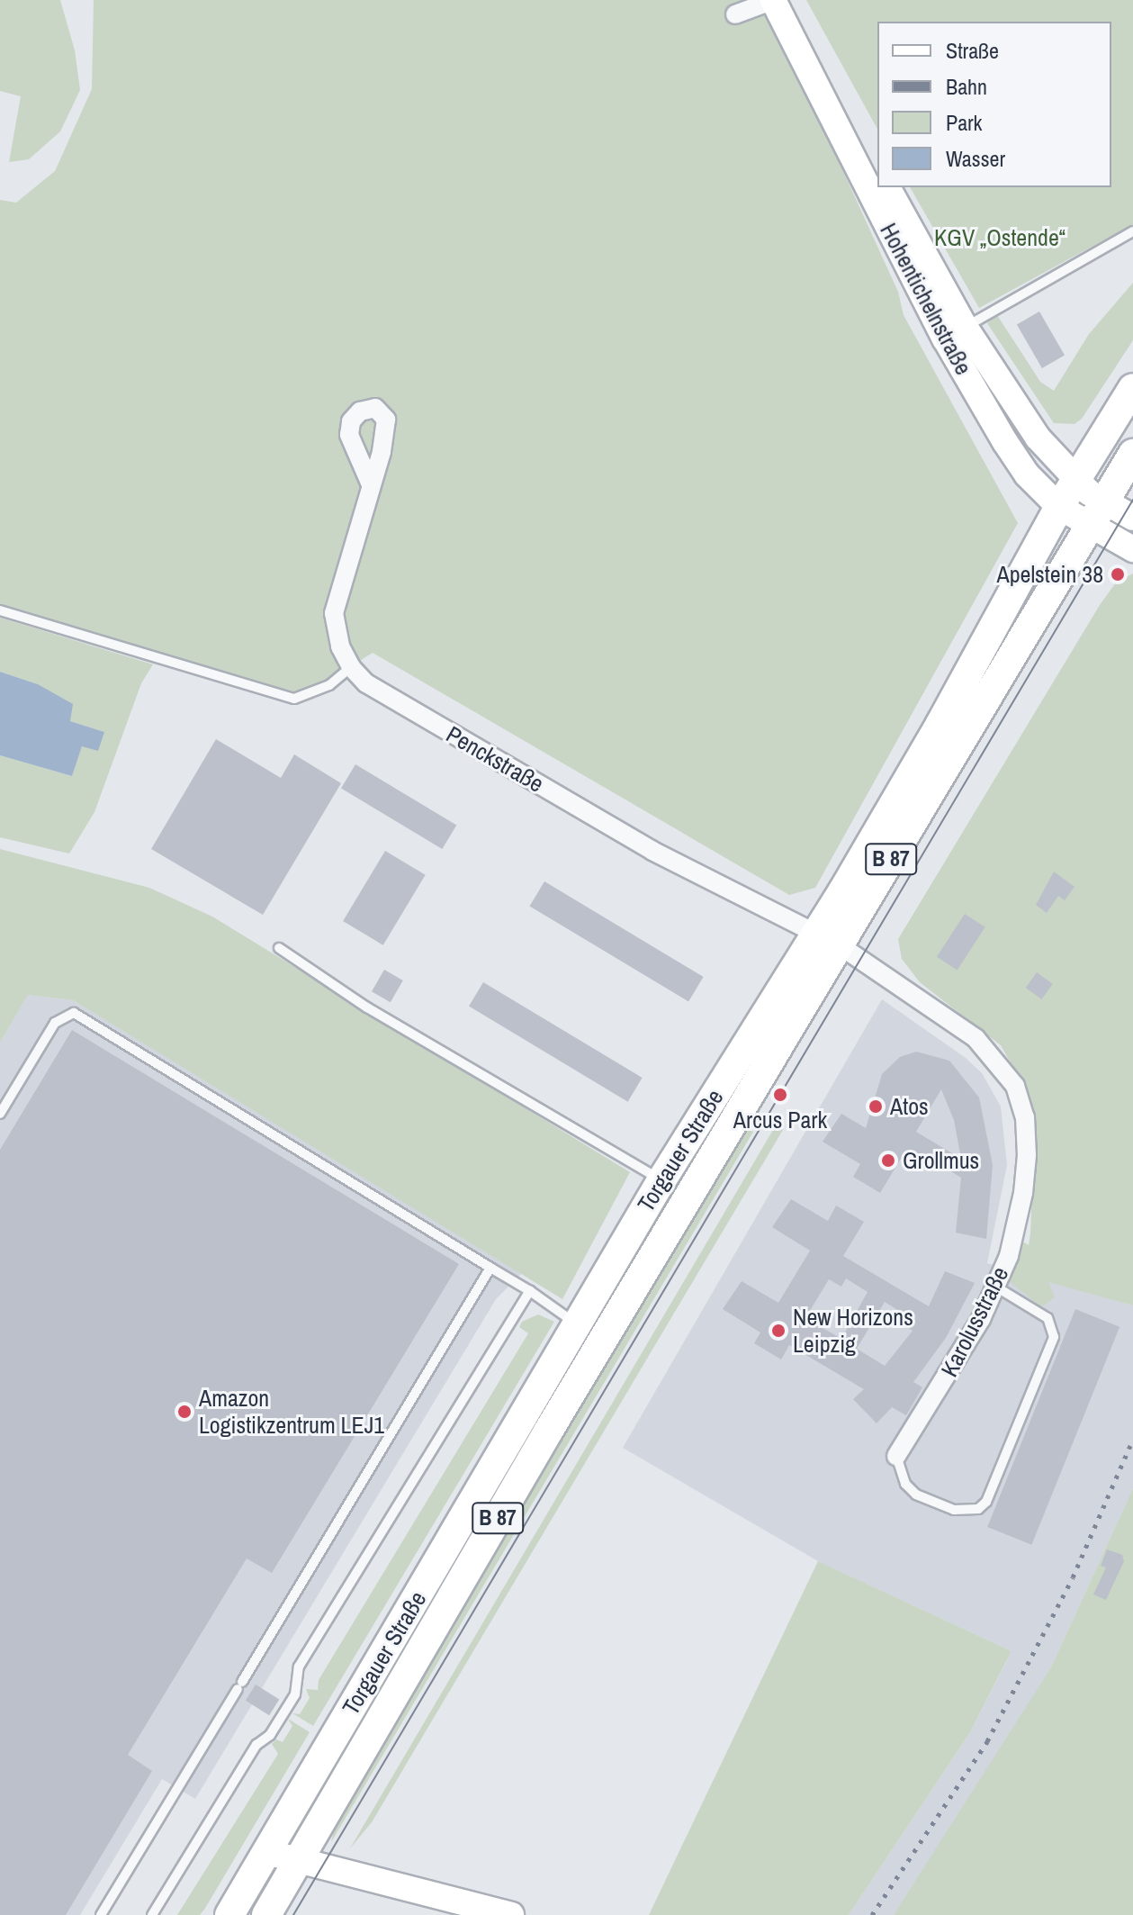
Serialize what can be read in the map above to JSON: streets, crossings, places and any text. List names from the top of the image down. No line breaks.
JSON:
{"streets":{"main road":["Hohentichelnstraße","B 87","Torgauer Straße"],"street":["Penckstraße","Karolusstraße"]},"crossings":[["Hohentichelnstraße","Torgauer Straße"],["Penckstraße","Torgauer Straße"],["Penckstraße","Karolusstraße"],["Torgauer Straße","Karolusstraße"]],"parks":["KGV „Ostende“"],"places":["Apelstein 38","Arcus Park","Atos","Grollmus","New Horizons Leipzig","Amazon Logistikzentrum LEJ1"],"legend":["Straße","Bahn","Park","Wasser"]}
